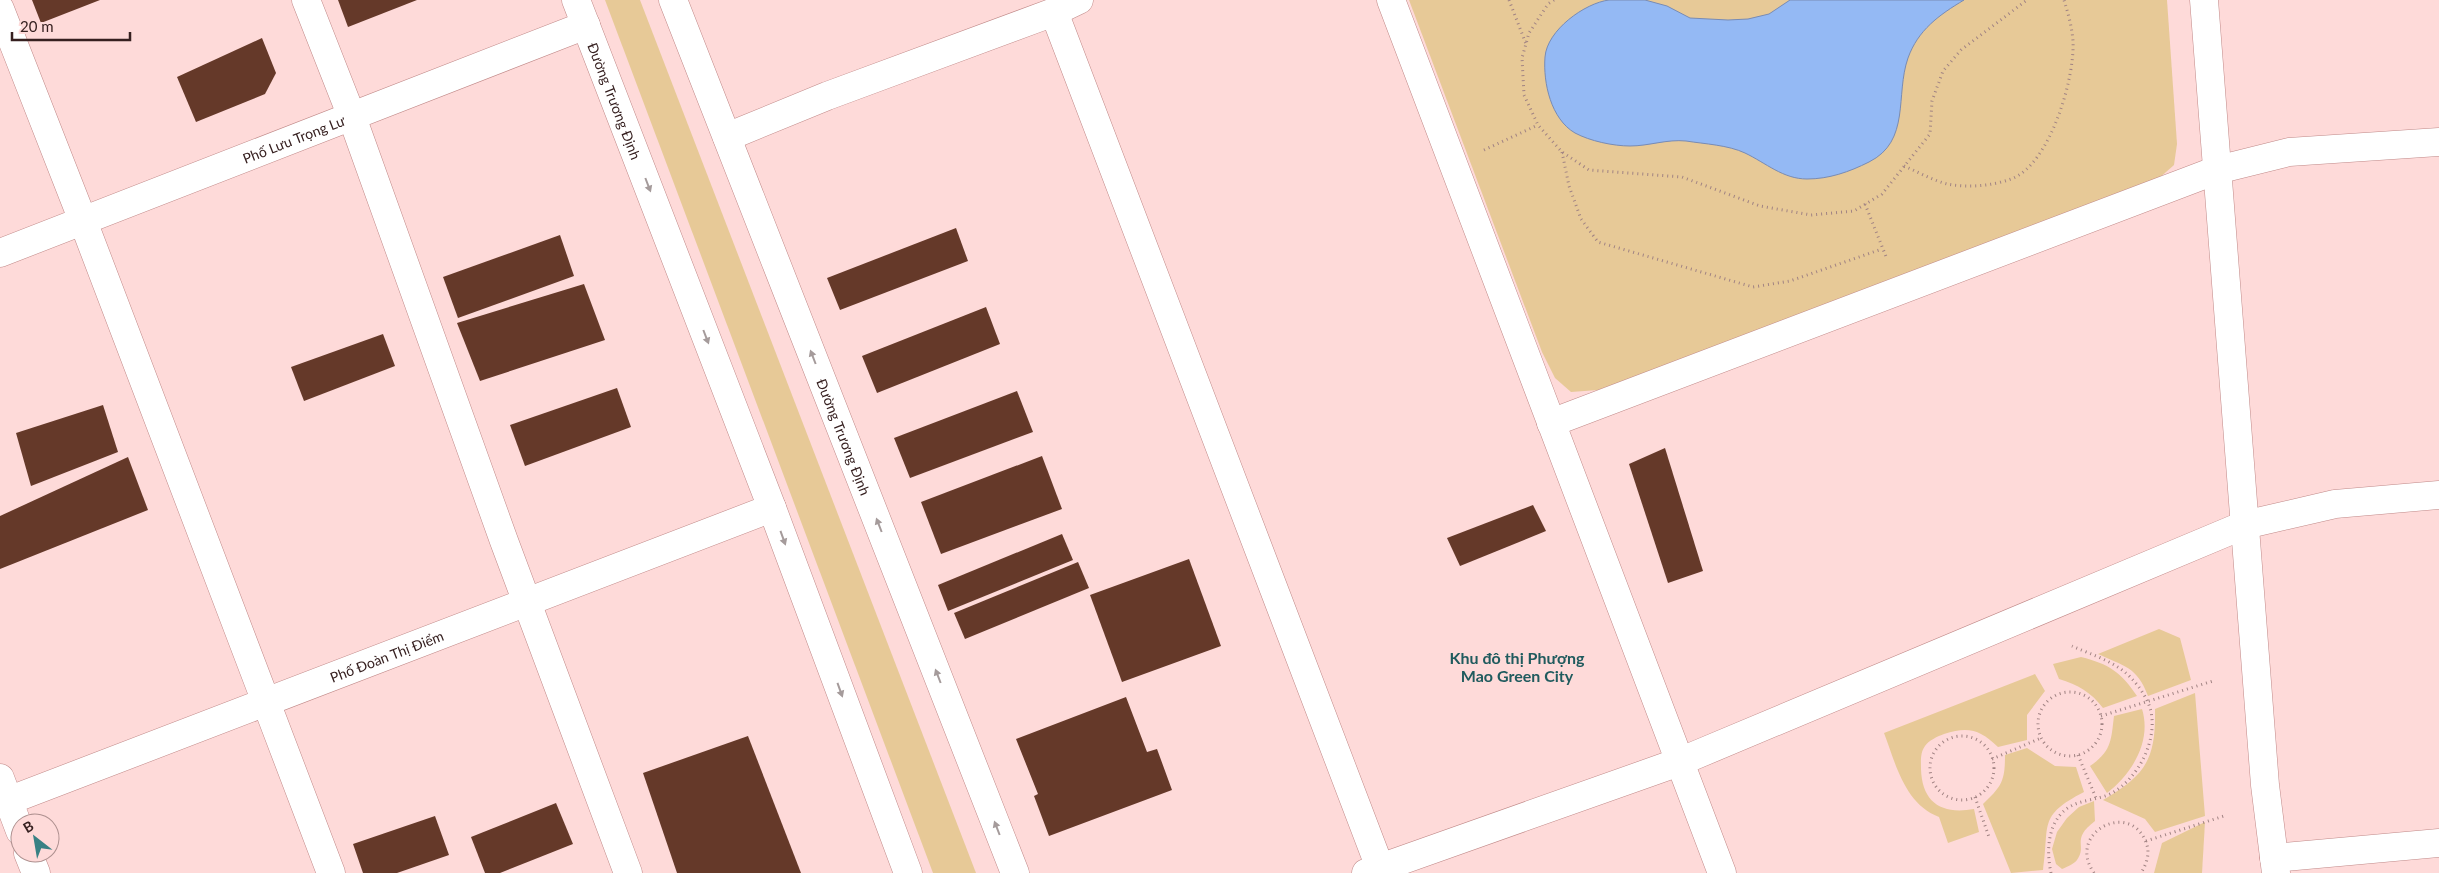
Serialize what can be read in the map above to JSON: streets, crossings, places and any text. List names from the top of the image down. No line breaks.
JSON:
{"streets":{"street":["Đường Trương Định","Phố Lưu Trọng Lư","Phố Đoàn Thị Điểm"]},"crossings":[["Đường Trương Định","Phố Lưu Trọng Lư"],["Đường Trương Định","Phố Đoàn Thị Điểm"]],"districts":["Khu đô thị Phượng Mao Green City"],"scale_bar":"20 m","north":"top left"}
